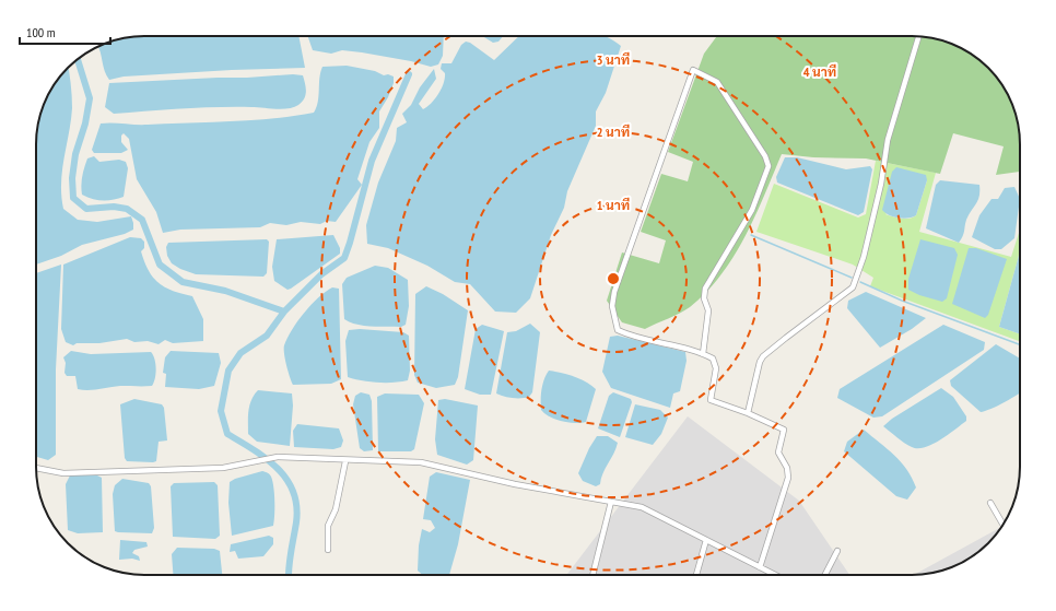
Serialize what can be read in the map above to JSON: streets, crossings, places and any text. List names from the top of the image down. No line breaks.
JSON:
{"scale_bar":"100 m","rings":["3 นาที","4 นาที","2 นาที","1 นาที"]}
